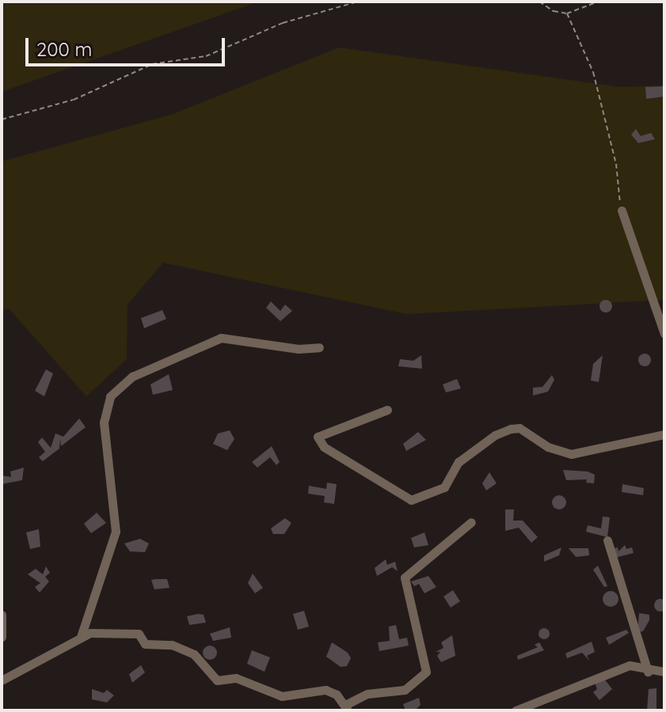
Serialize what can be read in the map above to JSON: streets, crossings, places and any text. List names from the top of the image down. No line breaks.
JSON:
{"scale_bar":"200 m"}
